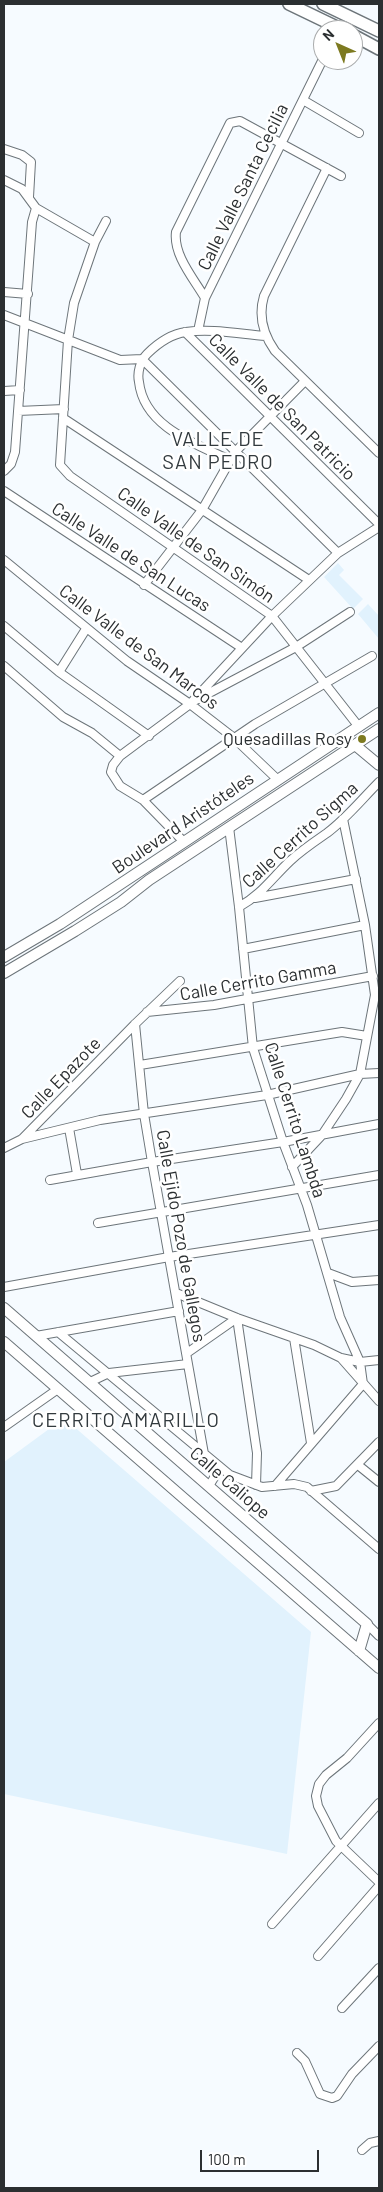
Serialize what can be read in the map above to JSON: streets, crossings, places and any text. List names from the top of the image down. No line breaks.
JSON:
{"streets":{"street":["Calle Valle Santa Cecilia","Calle Valle de San Patricio","Calle Valle de San Simón","Calle Valle de San Lucas","Calle Valle de San Marcos","Boulevard Aristóteles","Calle Cerrito Sigma","Calle Cerrito Gamma","Calle Epazote","Calle Cerrito Lambda","Calle Ejido Pozo de Gallegos","Calle Caliope"]},"crossings":[["Calle Valle de San Simón","Boulevard Aristóteles"],["Calle Valle de San Marcos","Boulevard Aristóteles"],["Boulevard Aristóteles","Calle Cerrito Lambda"],["Calle Cerrito Sigma","Calle Cerrito Lambda"],["Calle Cerrito Gamma","Calle Epazote"],["Calle Cerrito Gamma","Calle Cerrito Lambda"],["Calle Epazote","Calle Ejido Pozo de Gallegos"]],"districts":["VALLE DE SAN PEDRO","CERRITO AMARILLO"],"places":["Quesadillas Rosy"],"scale_bar":"100 m","north":"top left"}
